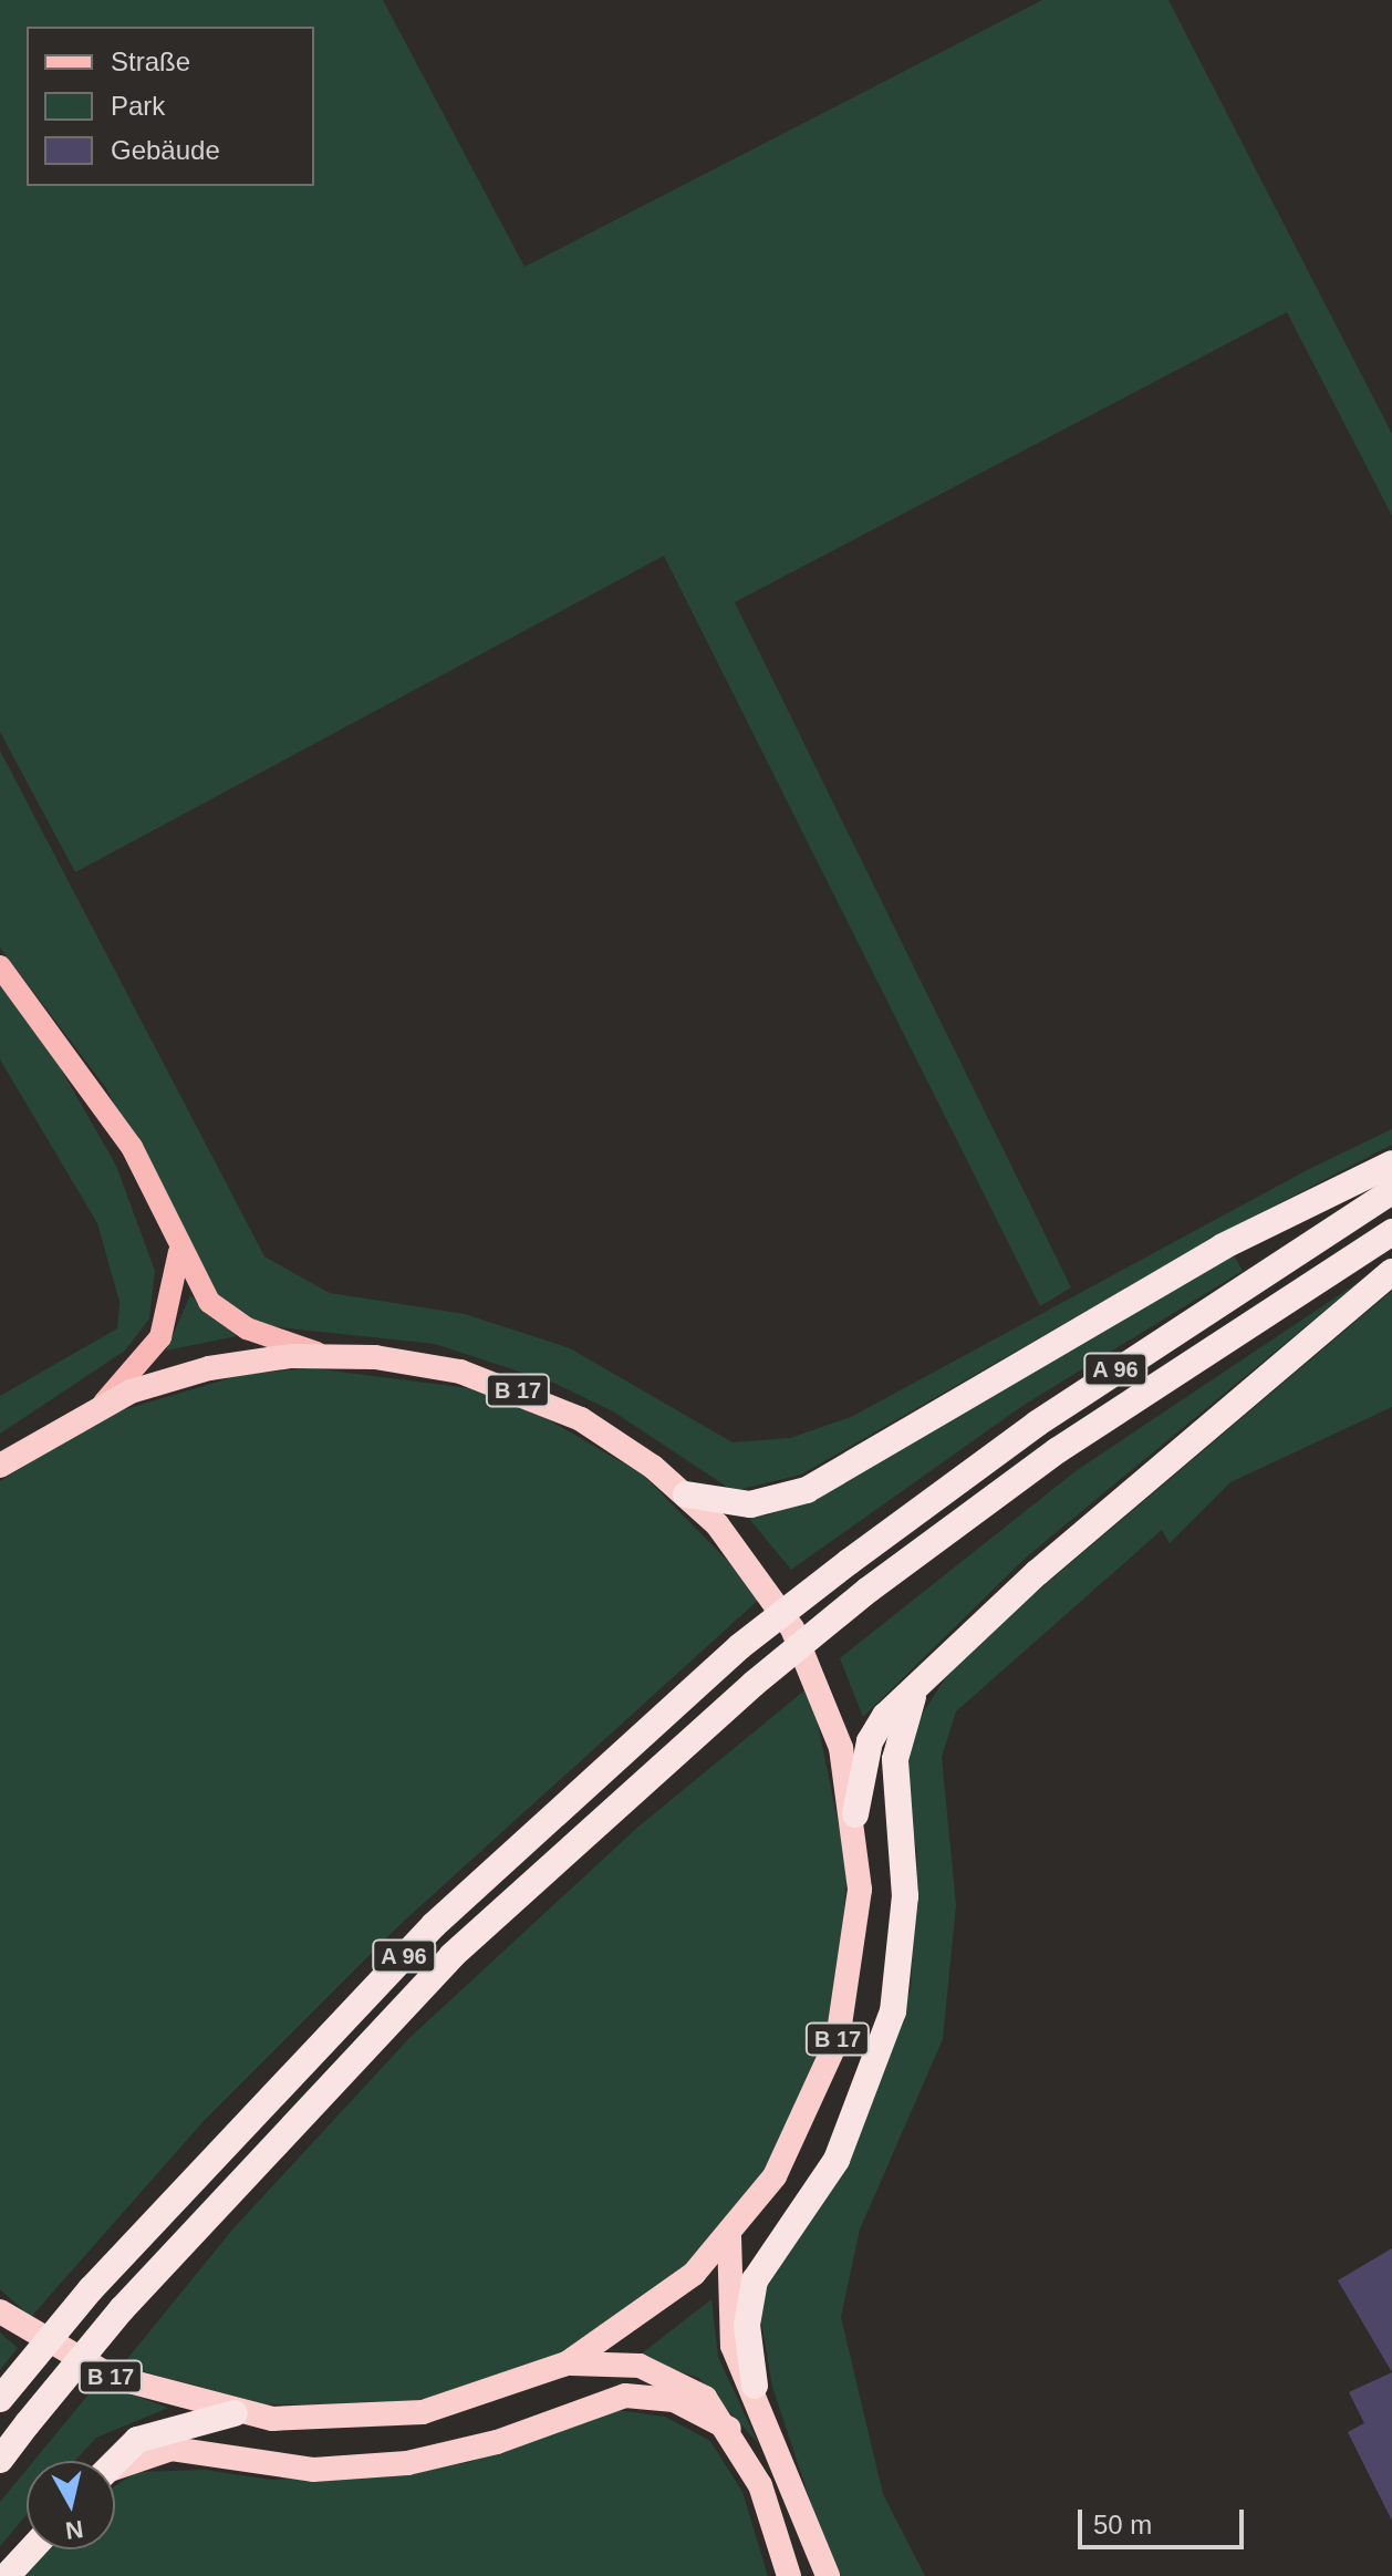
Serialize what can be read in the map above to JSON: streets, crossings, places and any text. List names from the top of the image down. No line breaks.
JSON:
{"streets":{"highway":["A 96","B 17"]},"legend":["Straße","Park","Gebäude"],"scale_bar":"50 m","north":"bottom"}
